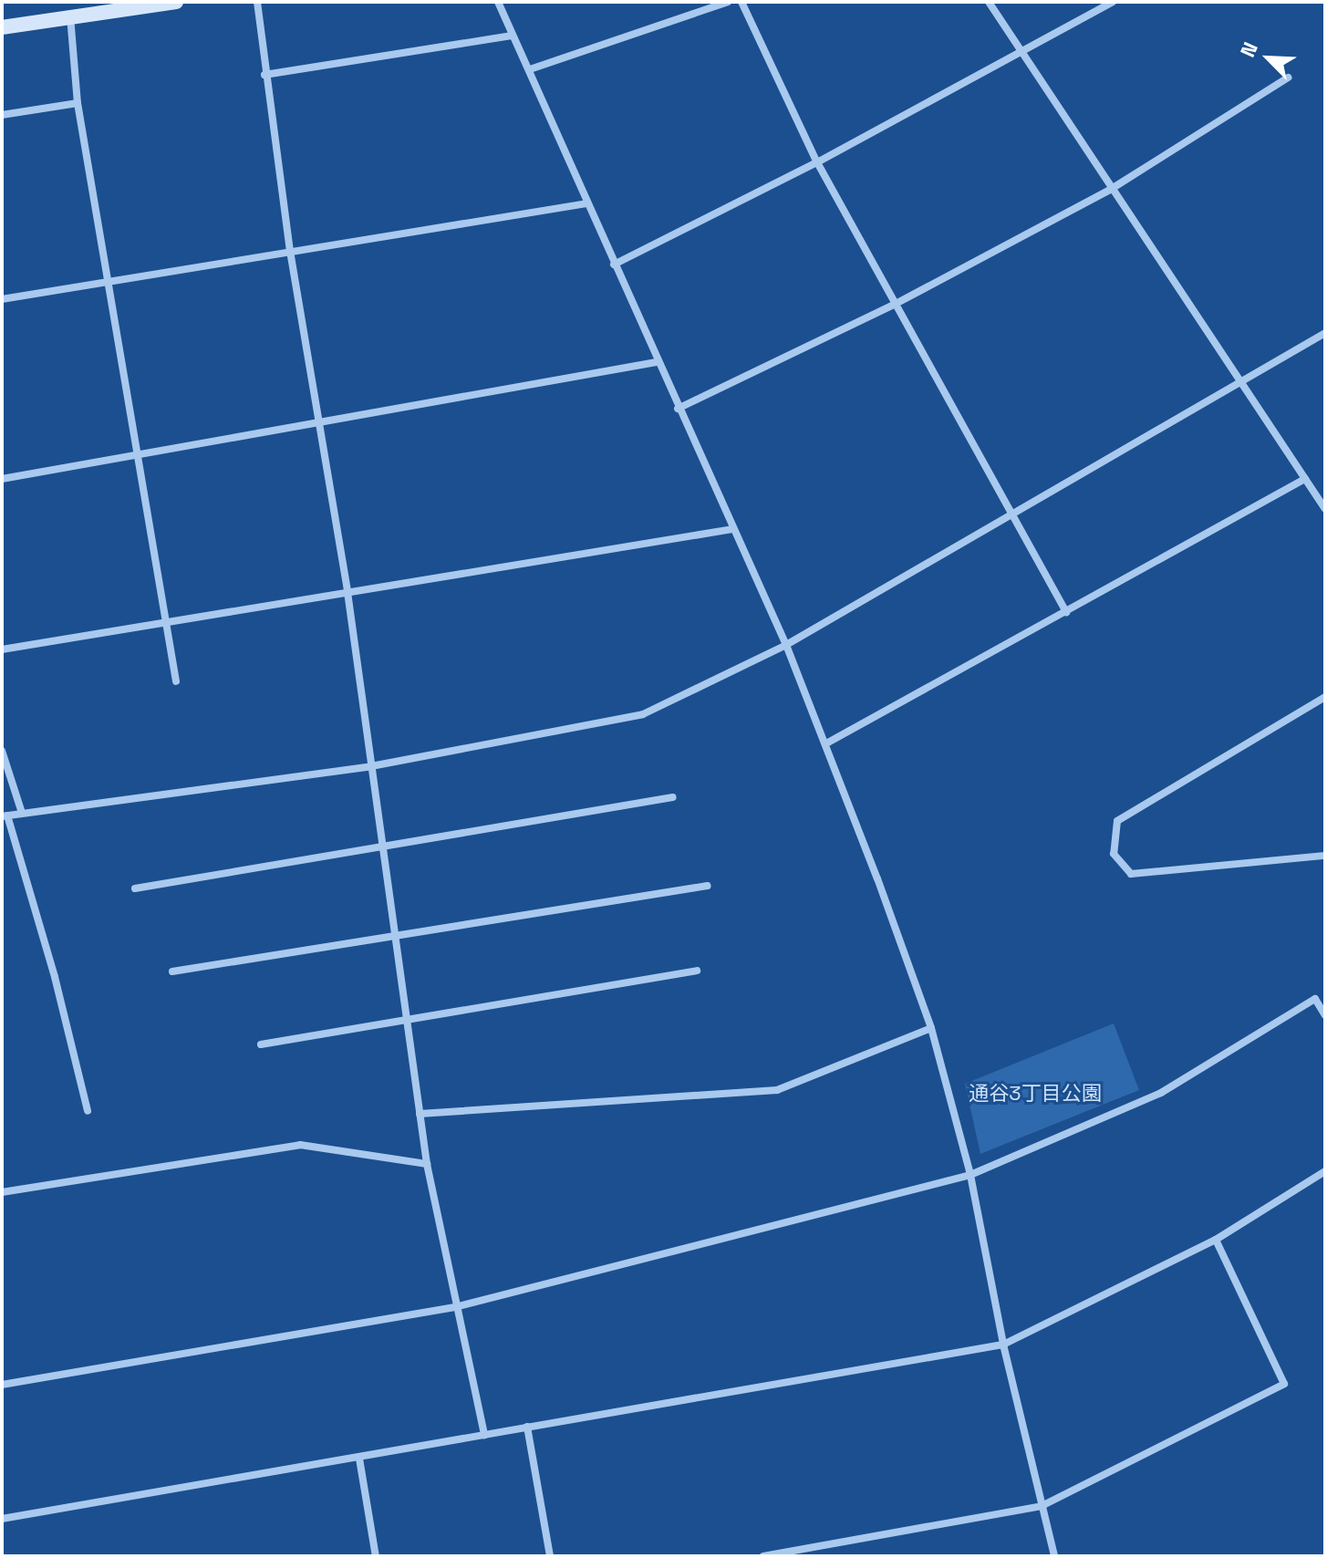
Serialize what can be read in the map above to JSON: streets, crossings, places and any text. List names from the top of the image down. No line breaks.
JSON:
{"parks":["通谷3丁目公園"],"north":"top left"}
